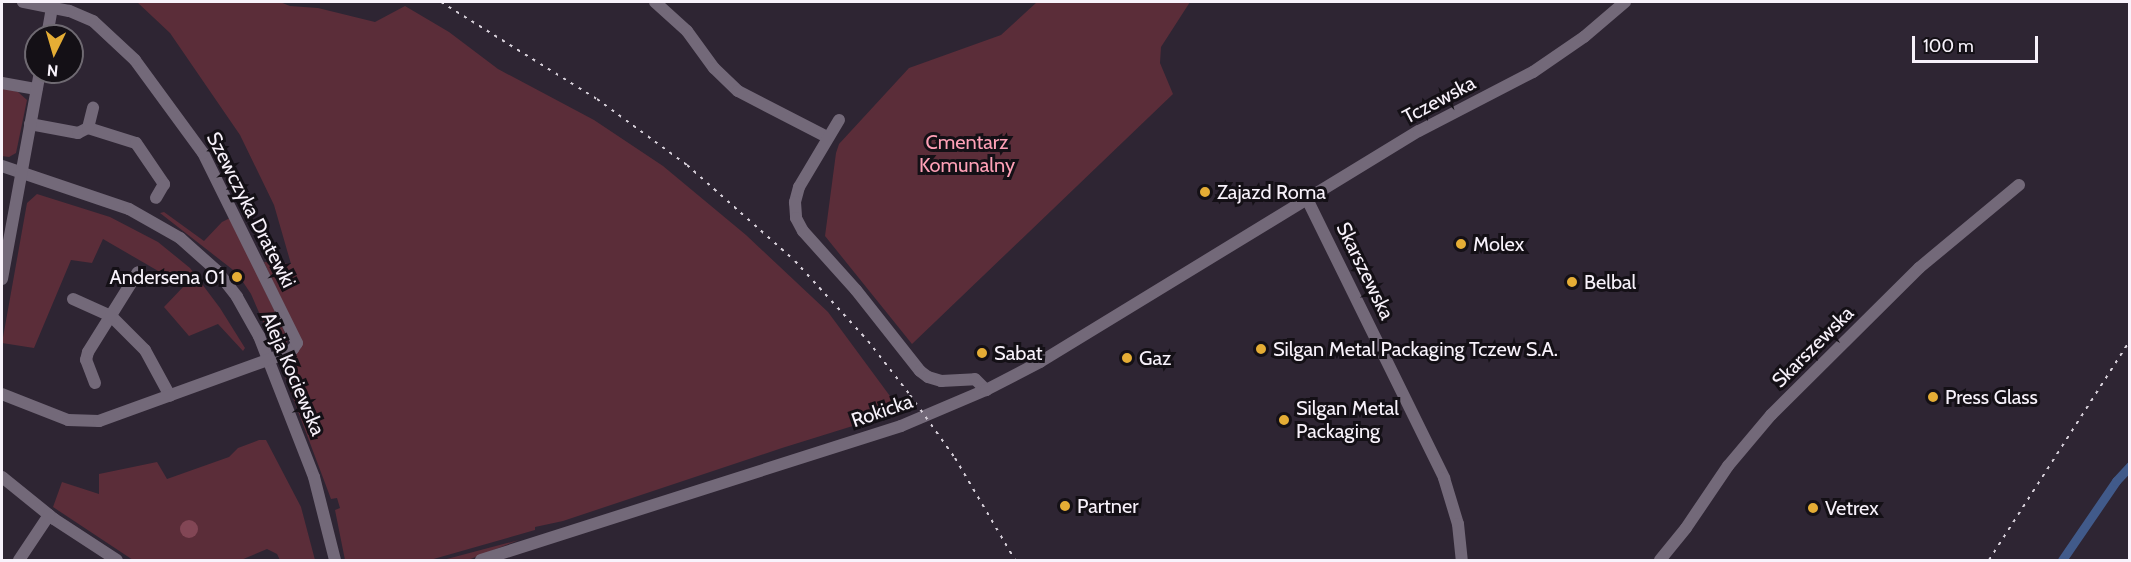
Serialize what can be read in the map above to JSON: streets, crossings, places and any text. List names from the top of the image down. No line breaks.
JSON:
{"streets":{"street":["Tczewska","Szewczyka Dratewki","Skarszewska","Aleja Kociewska","Rokicka"]},"crossings":[["Tczewska","Skarszewska"],["Tczewska","Rokicka"],["Szewczyka Dratewki","Aleja Kociewska"]],"parks":["Cmentarz Komunalny"],"places":["Zajazd Roma","Molex","Andersena 01","Belbal","Silgan Metal Packaging Tczew S.A.","Sabat","Gaz","Press Glass","Silgan Metal Packaging","Partner","Vetrex"],"scale_bar":"100 m","north":"bottom"}
